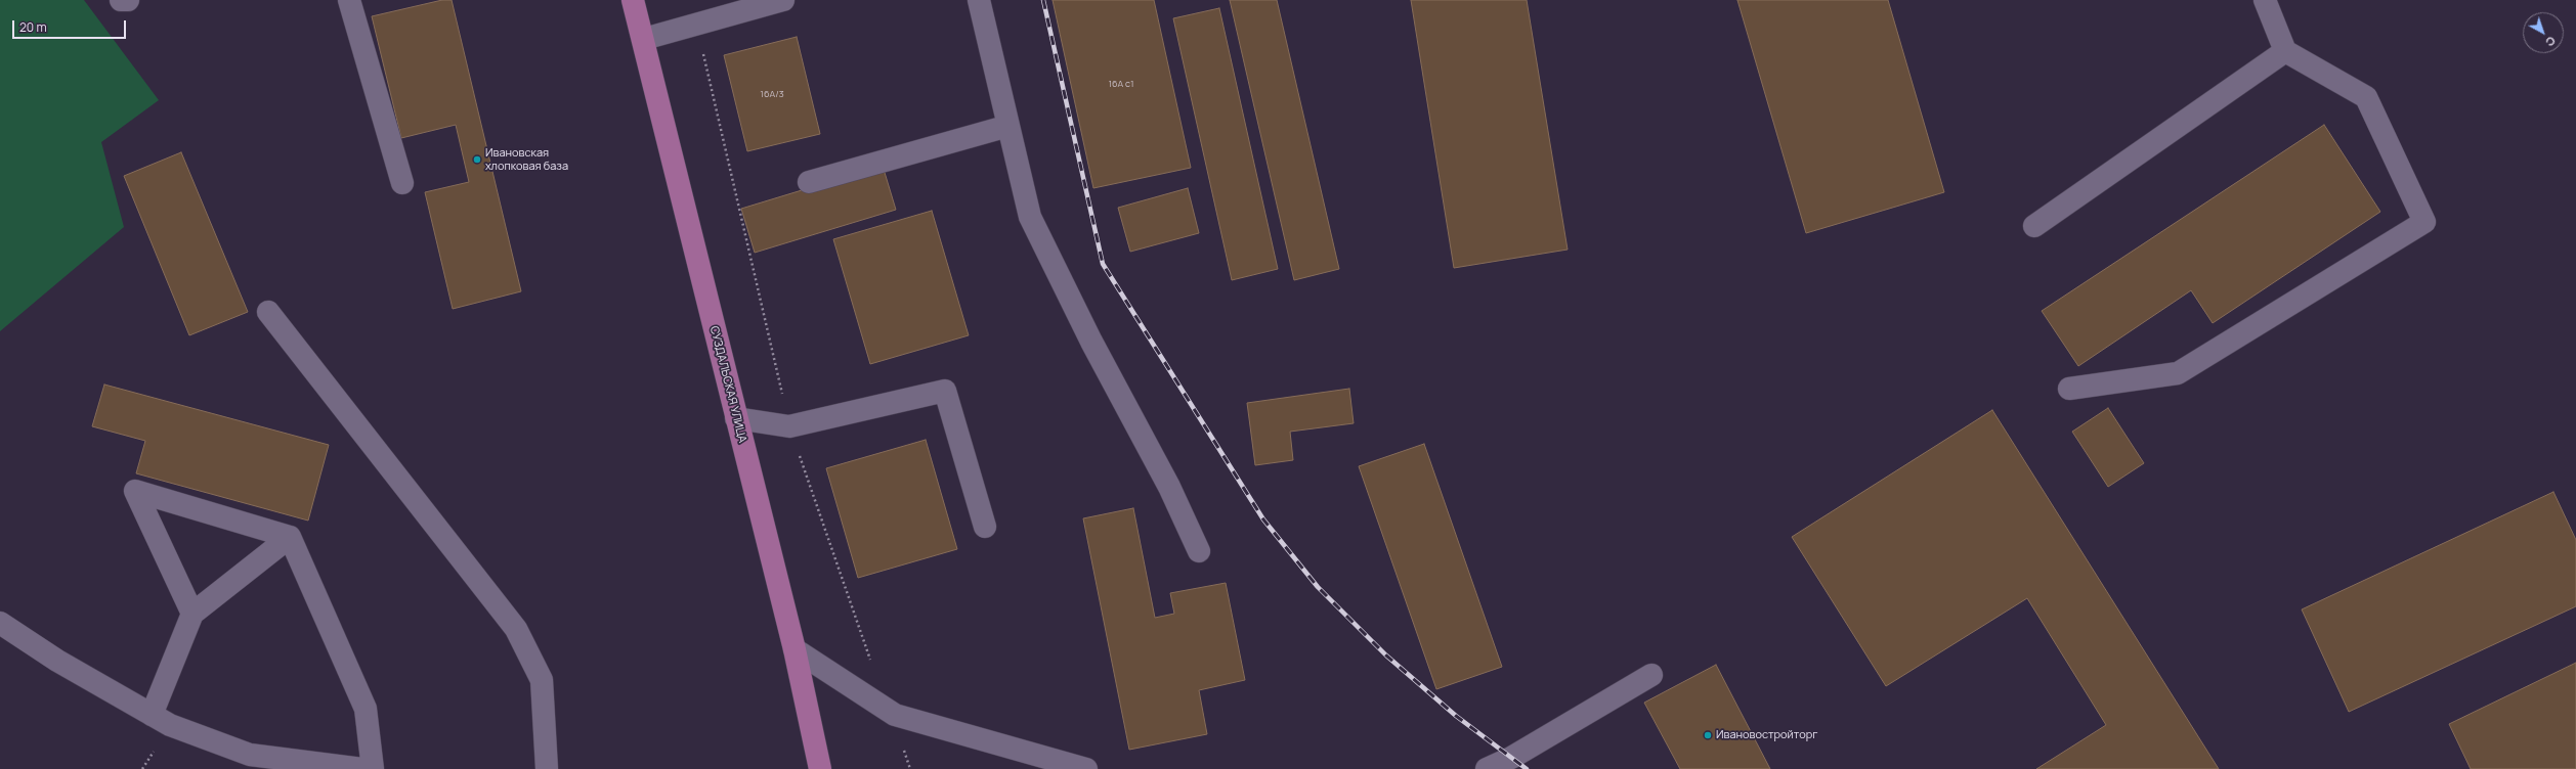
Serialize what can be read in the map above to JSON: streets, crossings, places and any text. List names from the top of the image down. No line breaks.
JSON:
{"streets":{"main road":["СУЗДАЛЬСКАЯ УЛИЦА"]},"places":["Ивановская хлопковая база","Ивановостройторг"],"house_numbers":["16А с1","16А/3"],"scale_bar":"20 m","north":"bottom right"}
